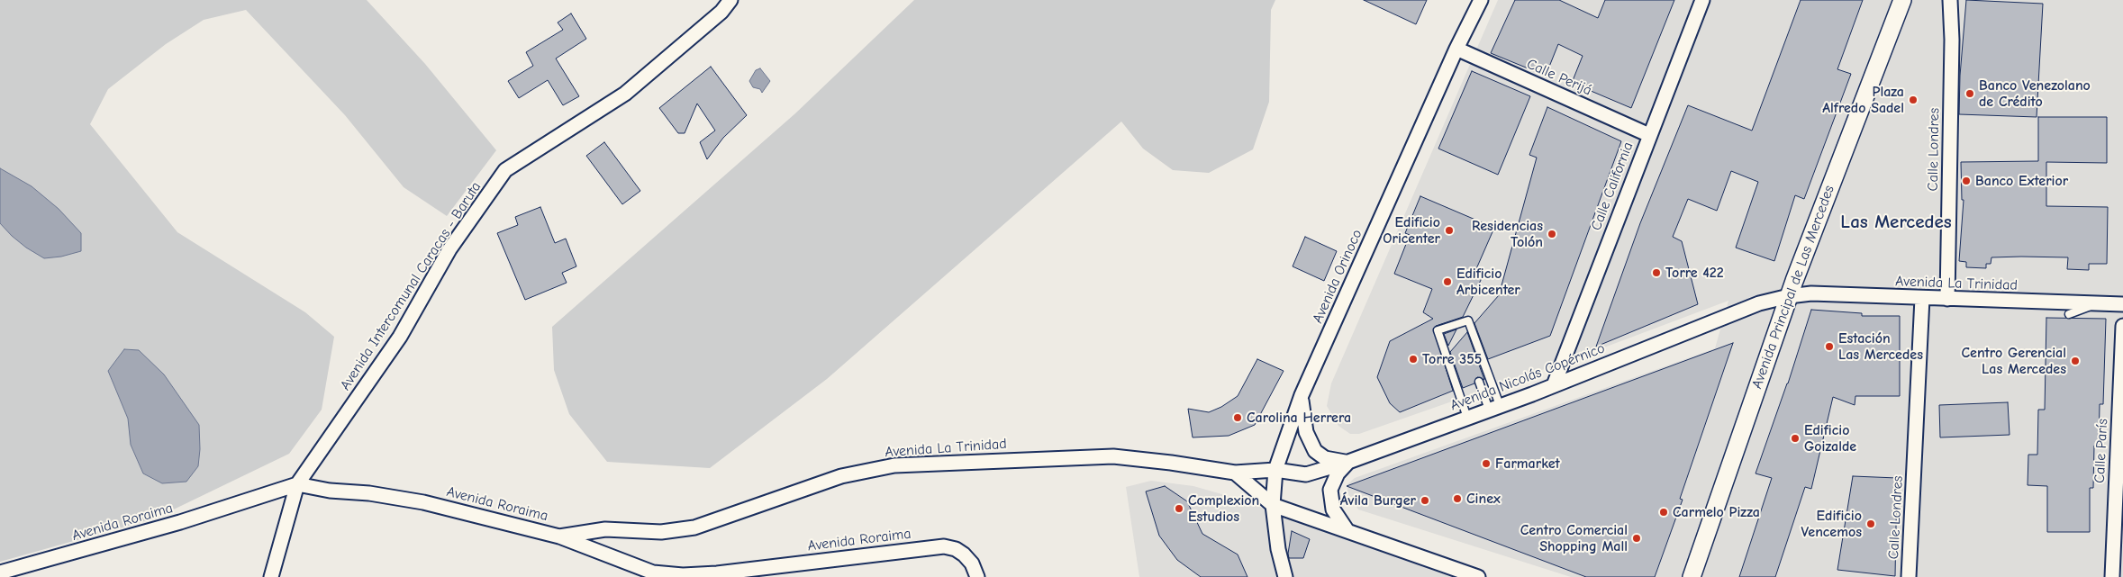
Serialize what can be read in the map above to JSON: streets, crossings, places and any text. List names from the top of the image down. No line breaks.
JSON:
{"streets":{"street":["Calle Perijá","Calle Londres","Calle California","Avenida Orinoco","Avenida La Trinidad","Avenida Intercomunal Caracas - Baruta","Avenida Principal de Las Mercedes","Avenida Nicolás Copérnico","Calle París","Avenida Roraima"]},"crossings":[["Calle Perijá","Calle California"],["Calle Perijá","Avenida Orinoco"],["Calle Londres","Avenida La Trinidad"],["Calle California","Avenida Nicolás Copérnico"],["Avenida Orinoco","Avenida La Trinidad"],["Avenida Orinoco","Avenida Nicolás Copérnico"],["Avenida La Trinidad","Avenida Principal de Las Mercedes"],["Avenida La Trinidad","Avenida Nicolás Copérnico"],["Avenida La Trinidad","Avenida Roraima"],["Avenida Intercomunal Caracas - Baruta","Avenida Roraima"],["Avenida Principal de Las Mercedes","Avenida Nicolás Copérnico"]],"districts":["Las Mercedes"],"places":["Banco Venezolano de Crédito","Plaza Alfredo Sadel","Banco Exterior","Edificio Oricenter","Residencias Tolón","Torre 422","Edificio Arbicenter","Estación Las Mercedes","Torre 355","Centro Gerencial Las Mercedes","Carolina Herrera","Edificio Goizalde","Farmarket","Cinex","Ávila Burger","Complexion Estudios","Carmelo Pizza","Edificio Vencemos","Centro Comercial Shopping Mall"]}
